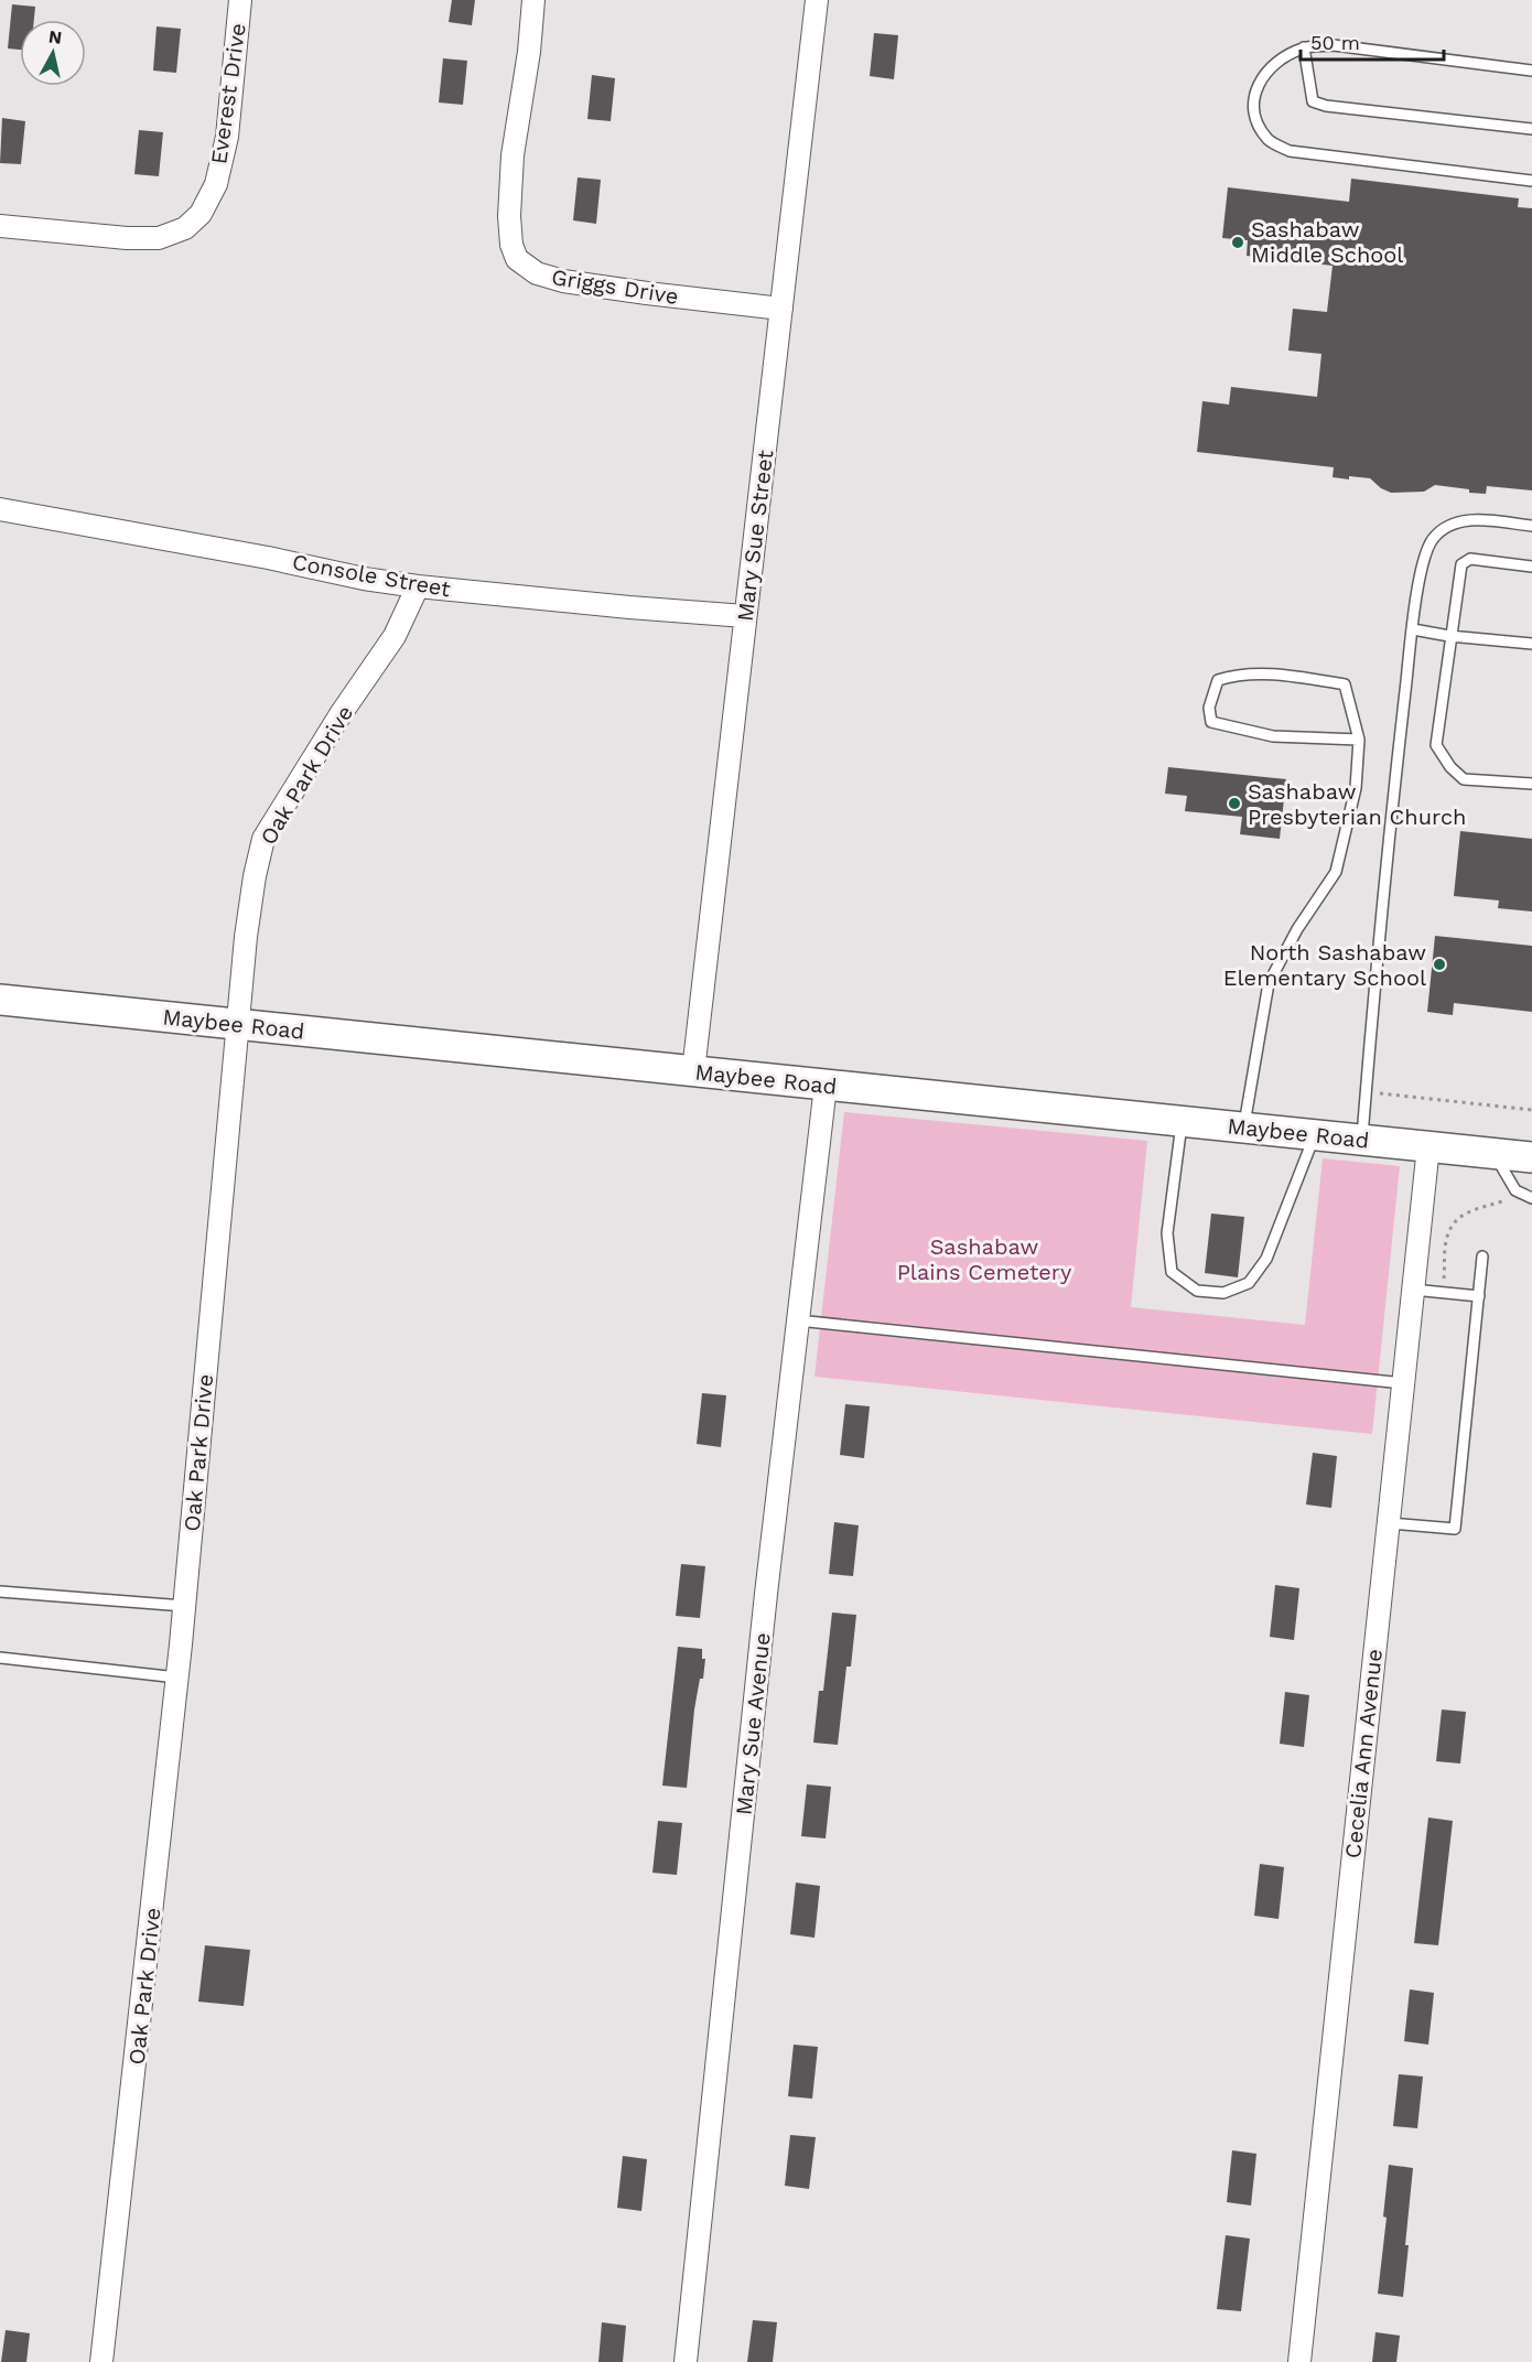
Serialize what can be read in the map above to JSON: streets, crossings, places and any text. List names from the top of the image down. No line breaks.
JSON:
{"streets":{"main road":["Maybee Road"],"street":["Everest Drive","Griggs Drive","Mary Sue Street","Console Street","Oak Park Drive","Mary Sue Avenue","Cecelia Ann Avenue"]},"crossings":[["Griggs Drive","Mary Sue Street"],["Mary Sue Street","Console Street"],["Mary Sue Street","Maybee Road"],["Console Street","Oak Park Drive"],["Oak Park Drive","Maybee Road"],["Maybee Road","Mary Sue Avenue"],["Maybee Road","Cecelia Ann Avenue"]],"parks":["Sashabaw Plains Cemetery"],"places":["Sashabaw Middle School","Sashabaw Presbyterian Church","North Sashabaw Elementary School"],"scale_bar":"50 m","north":"top"}
